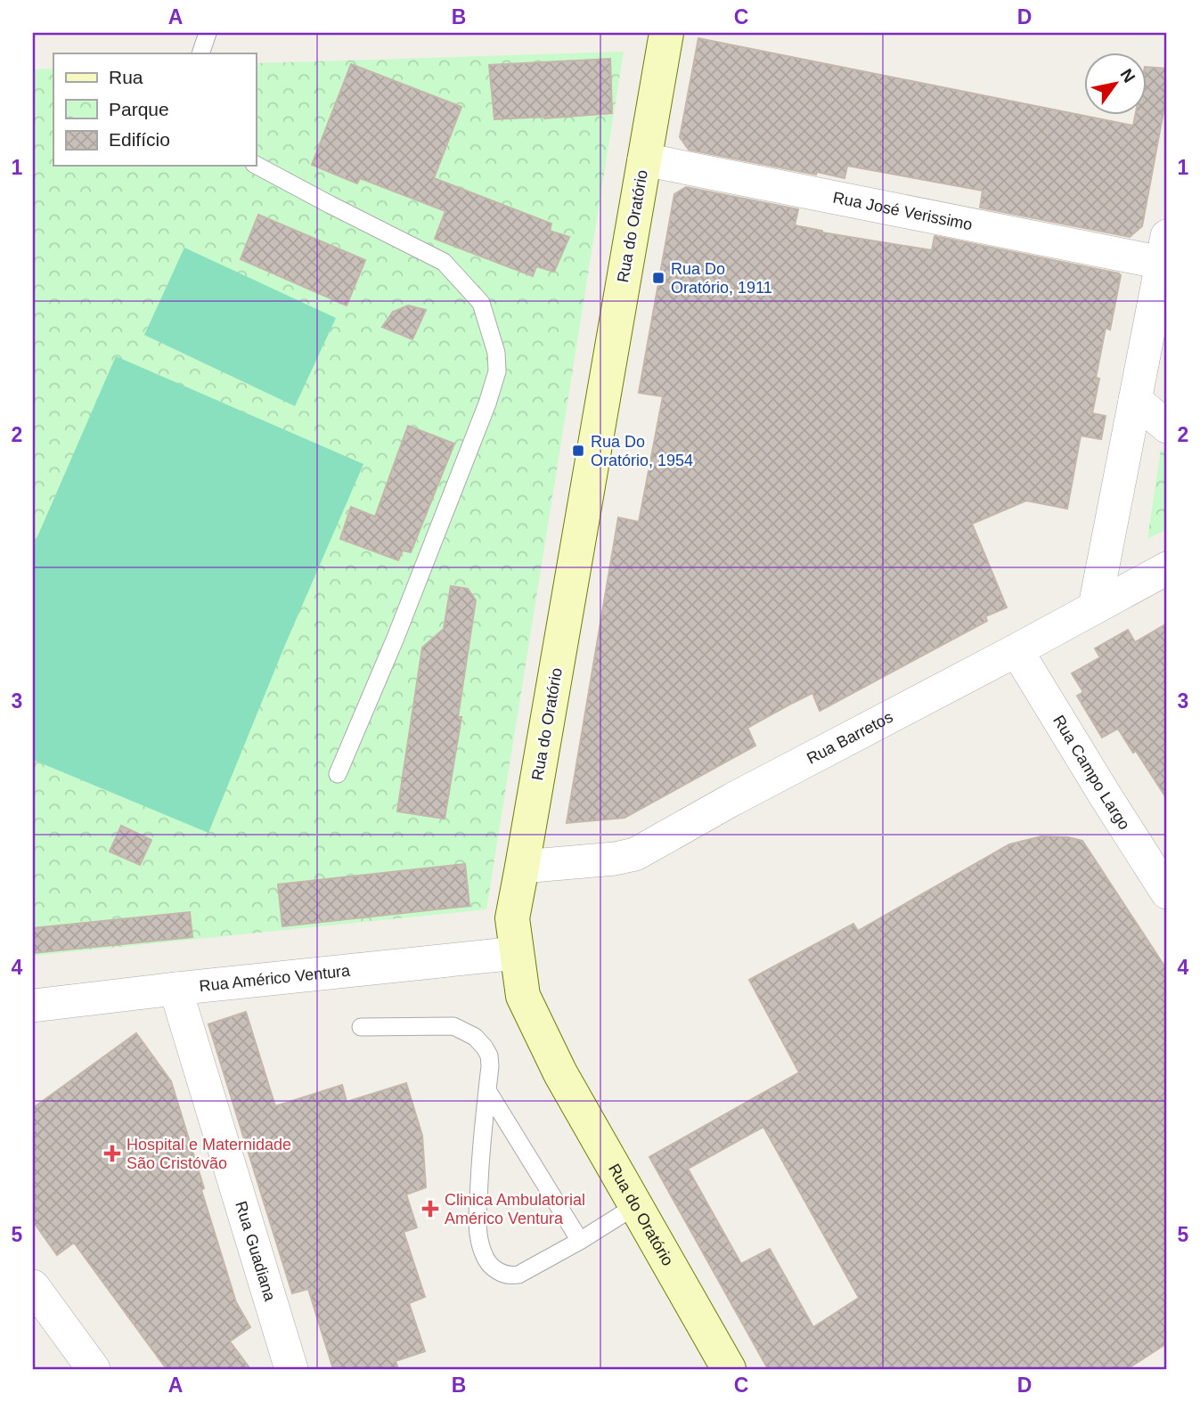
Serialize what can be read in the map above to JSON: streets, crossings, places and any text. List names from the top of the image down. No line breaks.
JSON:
{"streets":{"street":["Rua José Verissimo","Rua do Oratório","Rua Barretos","Rua Campo Largo","Rua Américo Ventura","Rua Guadiana"]},"crossings":[["Rua José Verissimo","Rua do Oratório"],["Rua do Oratório","Rua Barretos"],["Rua do Oratório","Rua Américo Ventura"],["Rua Barretos","Rua Campo Largo"],["Rua Américo Ventura","Rua Guadiana"]],"places":{"transit":["Rua Do Oratório, 1911","Rua Do Oratório, 1954"],"health":["Hospital e Maternidade São Cristóvão","Clinica Ambulatorial Américo Ventura"]},"legend":["Rua","Parque","Edifício"],"north":"top right","grid":{"columns":["A","B","C","D"],"rows":["1","2","3","4","5"]}}
